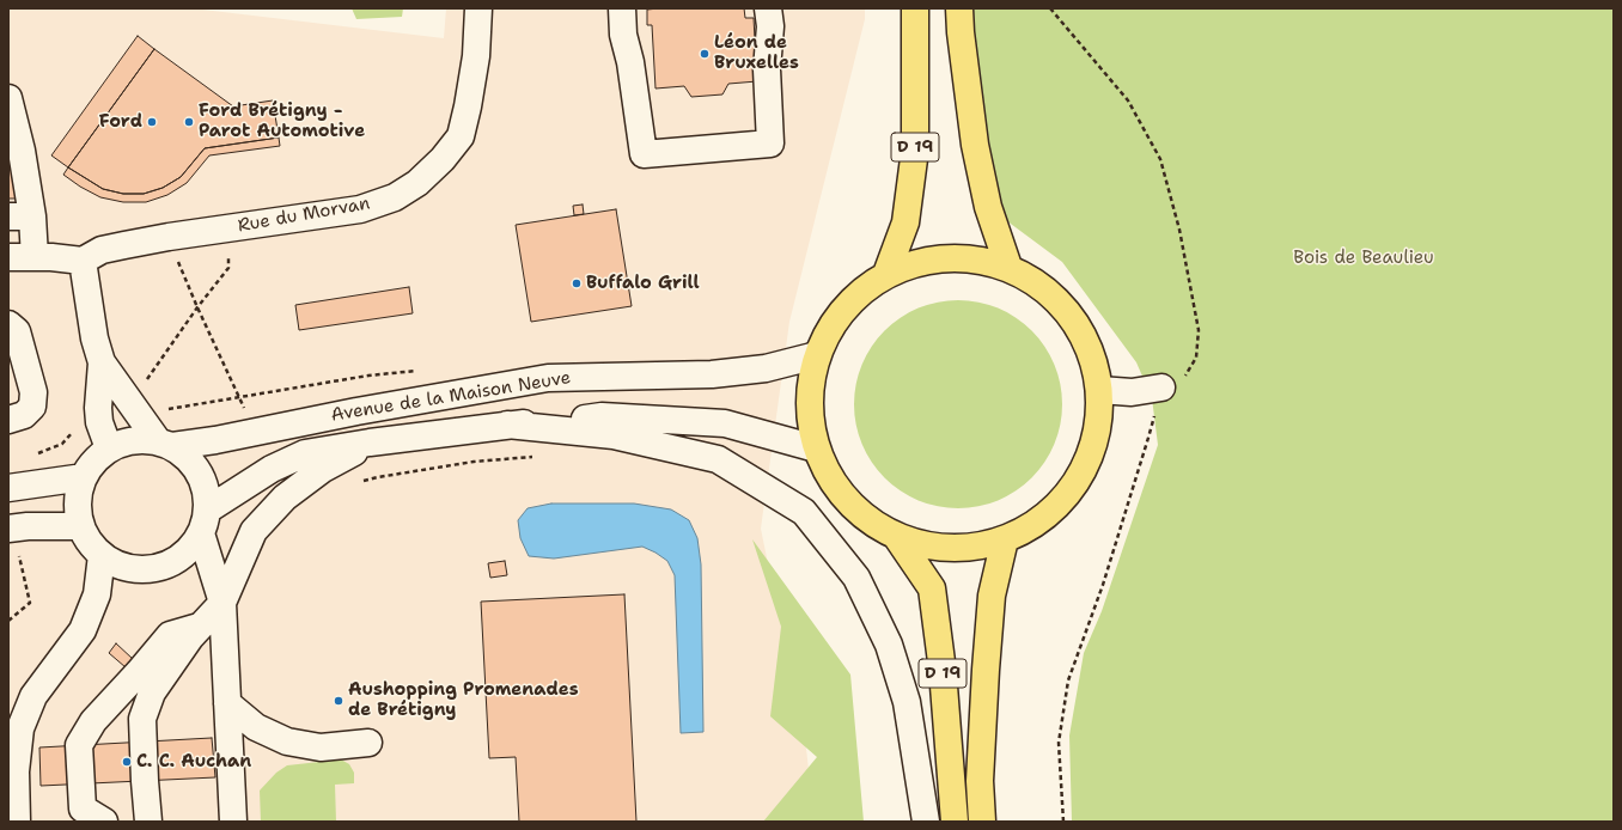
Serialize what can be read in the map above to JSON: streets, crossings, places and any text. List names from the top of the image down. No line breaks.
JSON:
{"streets":{"main road":["D 19"],"street":["Rue du Morvan","Avenue de la Maison Neuve"]},"parks":["Bois de Beaulieu"],"places":["Léon de Bruxelles","Ford","Ford Brétigny - Parot Automotive","Buffalo Grill","Aushopping Promenades de Brétigny","C. C. Auchan"]}
